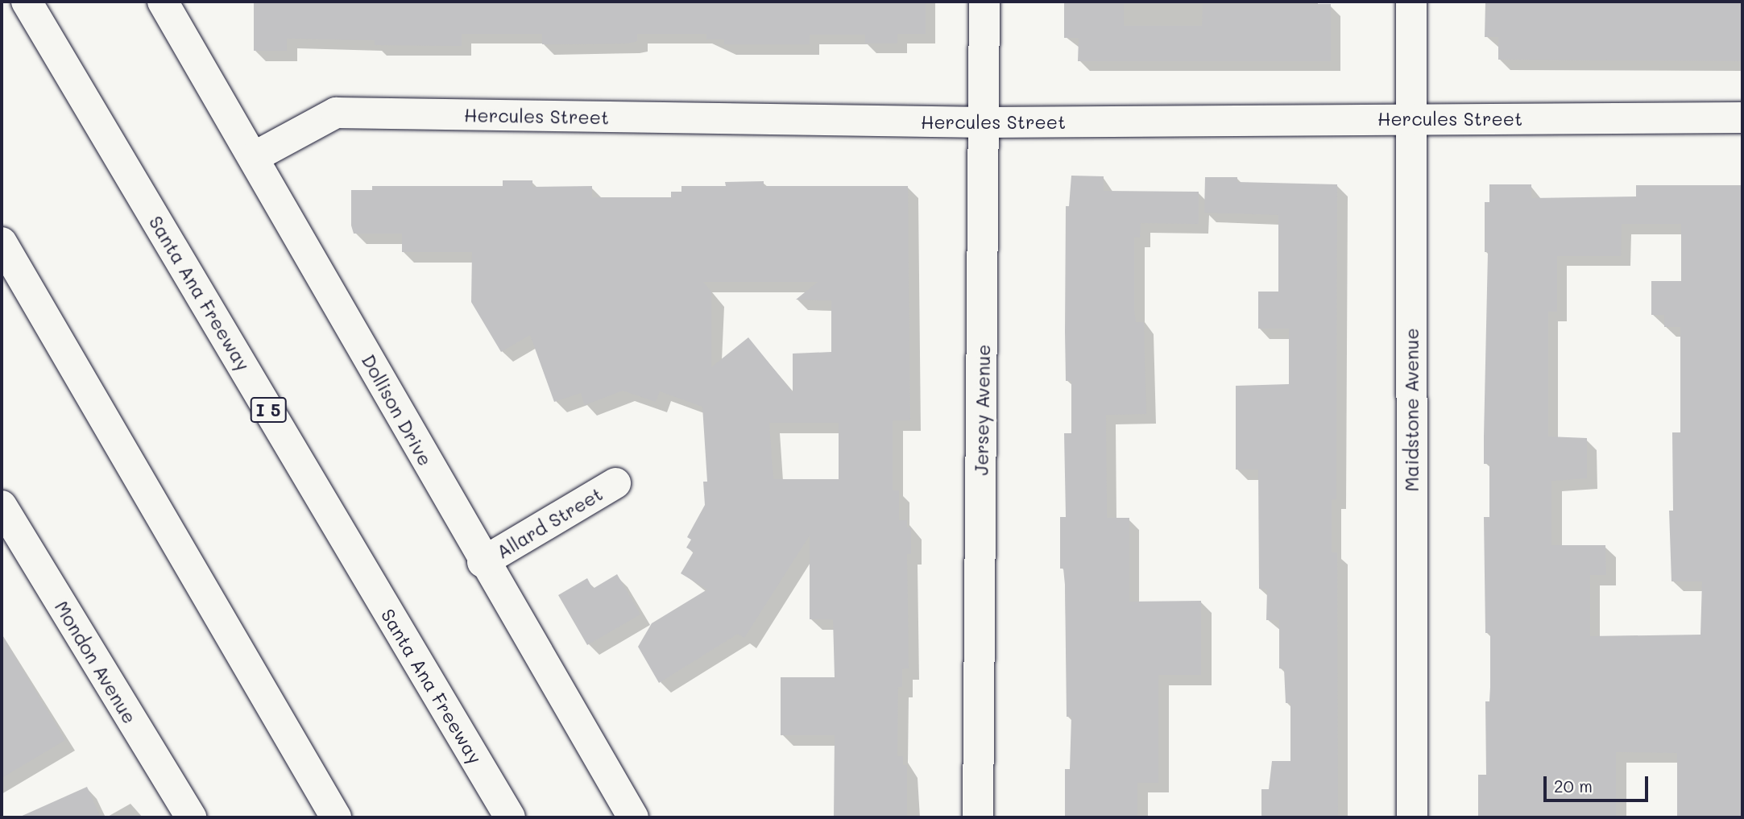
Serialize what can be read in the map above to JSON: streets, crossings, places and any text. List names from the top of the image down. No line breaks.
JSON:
{"streets":{"main road":["Hercules Street","Santa Ana Freeway","I 5","Dollison Drive","Jersey Avenue","Maidstone Avenue","Allard Street","Mondon Avenue"]},"crossings":[["Hercules Street","Dollison Drive"],["Hercules Street","Jersey Avenue"],["Hercules Street","Maidstone Avenue"],["Dollison Drive","Allard Street"]],"scale_bar":"20 m"}
